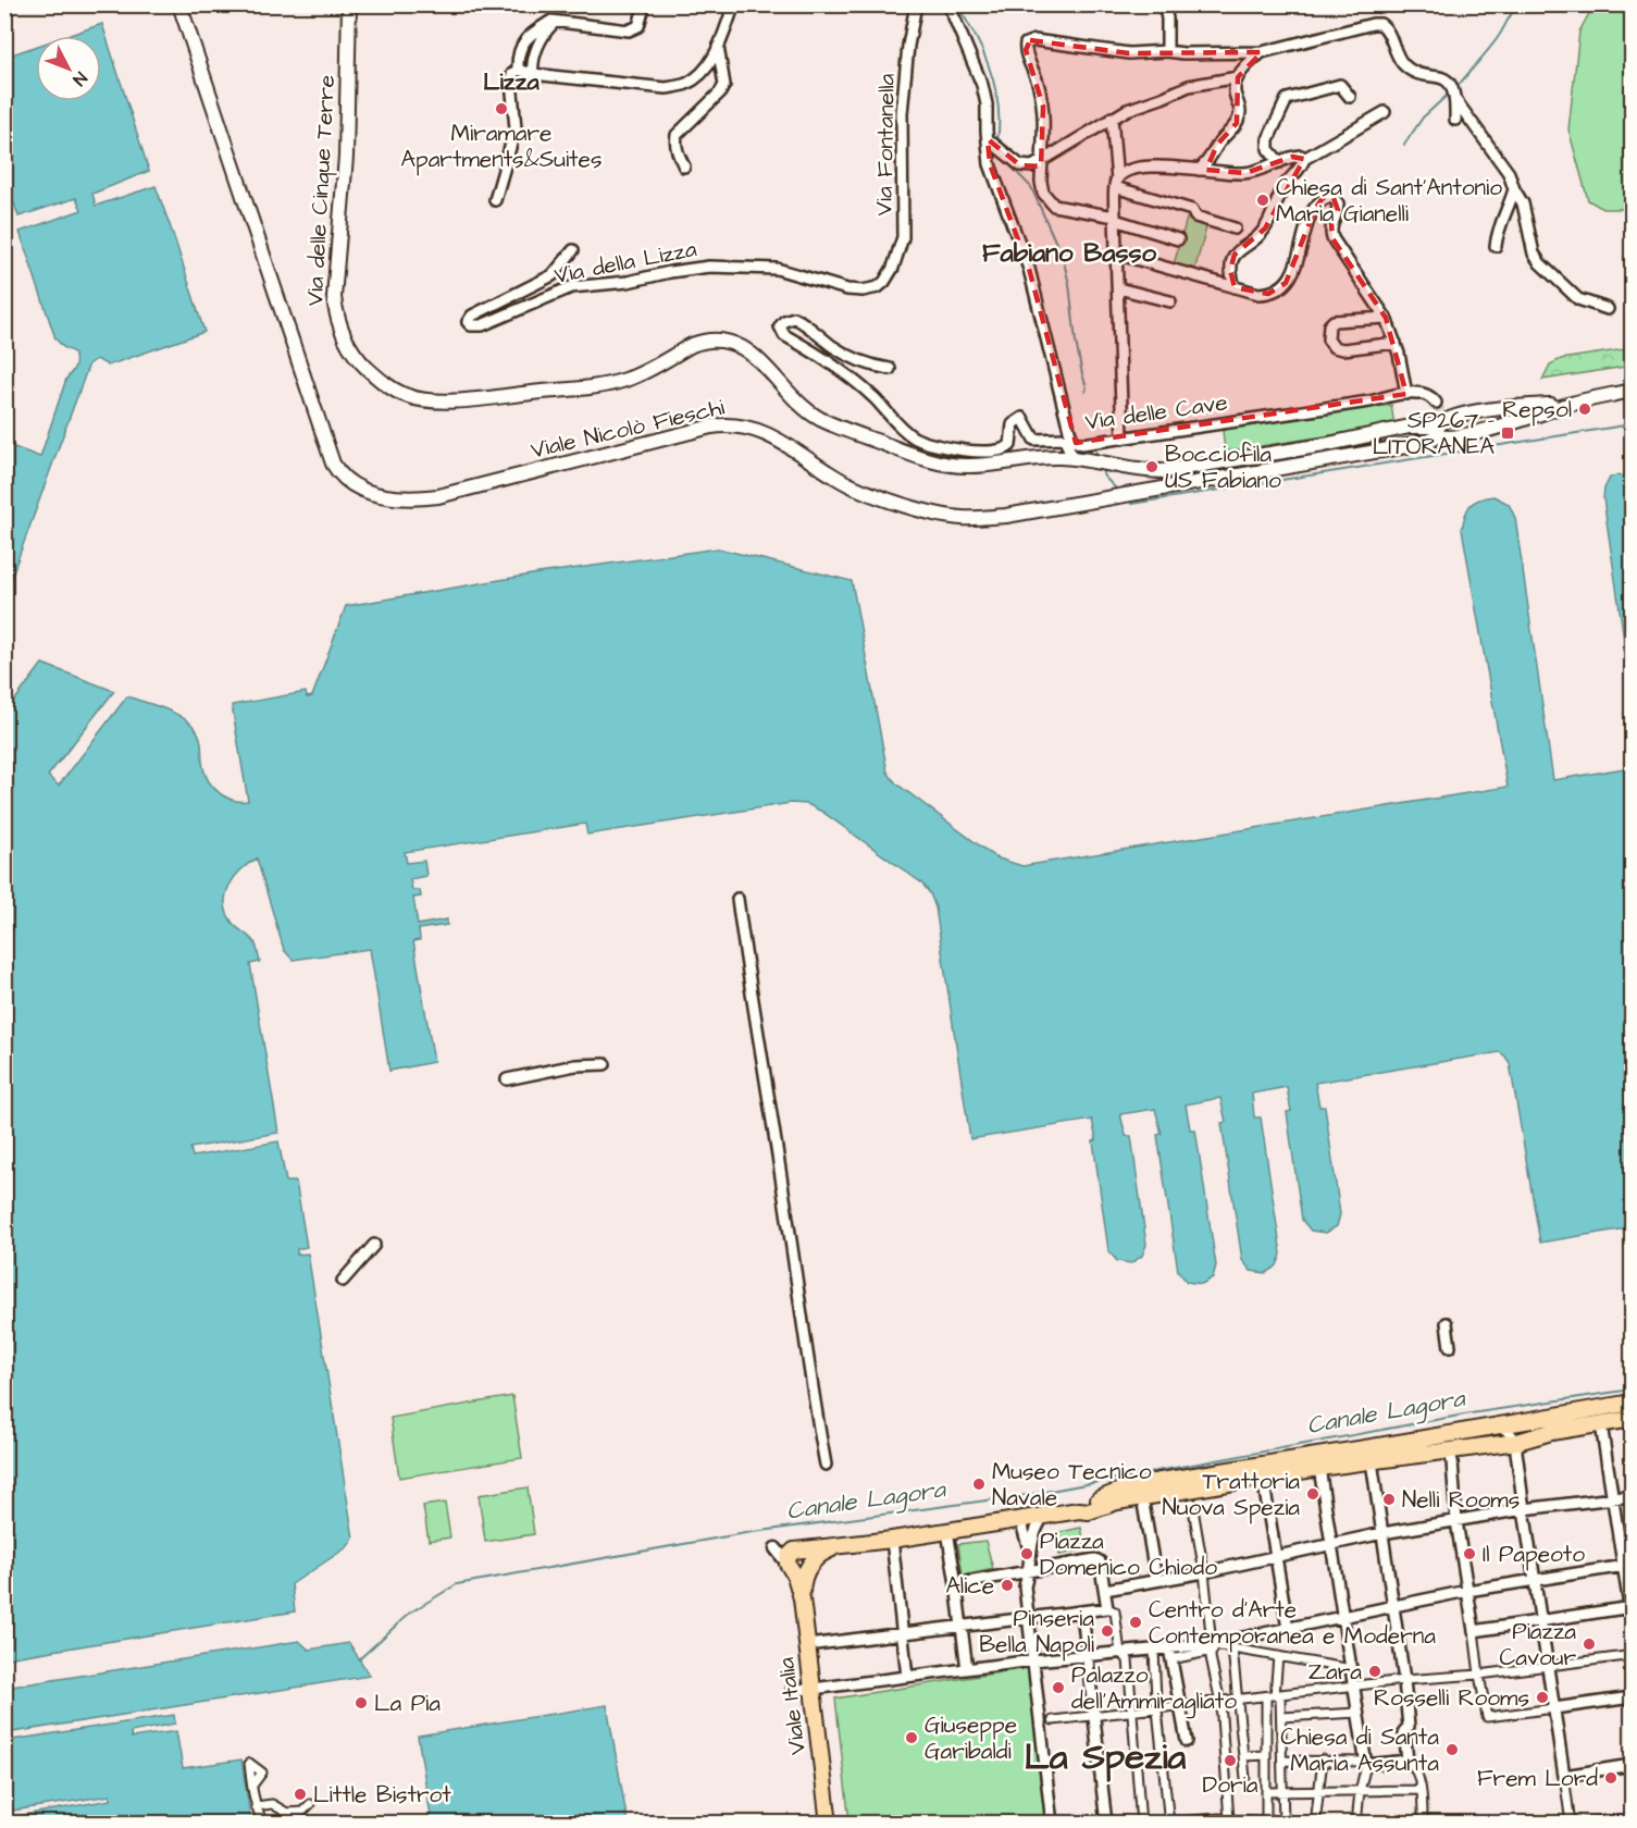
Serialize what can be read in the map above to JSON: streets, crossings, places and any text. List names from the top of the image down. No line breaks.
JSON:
{"streets":{"main road":["Via delle Cinque Terre","Viale Nicolò Fieschi","Viale Italia"],"street":["Via Fontanella","Via della Lizza","Via delle Cave"]},"crossings":[["Via Fontanella","Via della Lizza"],["Via delle Cinque Terre","Viale Nicolò Fieschi"]],"districts":["Lizza","Fabiano Basso","La Spezia"],"water":["Canale Lagora"],"places":{"other":["Miramare Apartments&Suites","Chiesa di Sant'Antonio Maria Gianelli","Repsol","Bocciofila US Fabiano","Museo Tecnico Navale","Trattoria Nuova Spezia","Nelli Rooms","Piazza Domenico Chiodo","Il Papeoto","Alice","Centro d'Arte Contemporanea e Moderna","Pinseria Bella Napoli","Piazza Cavour","Zara","Palazzo dell'Ammiragliato","Rosselli Rooms","La Pia","Giuseppe Garibaldi","Chiesa di Santa Maria Assunta","Doria","Frem Lord","Little Bistrot"],"transit":["SP267 - LITORANEA"]},"north":"bottom right"}
